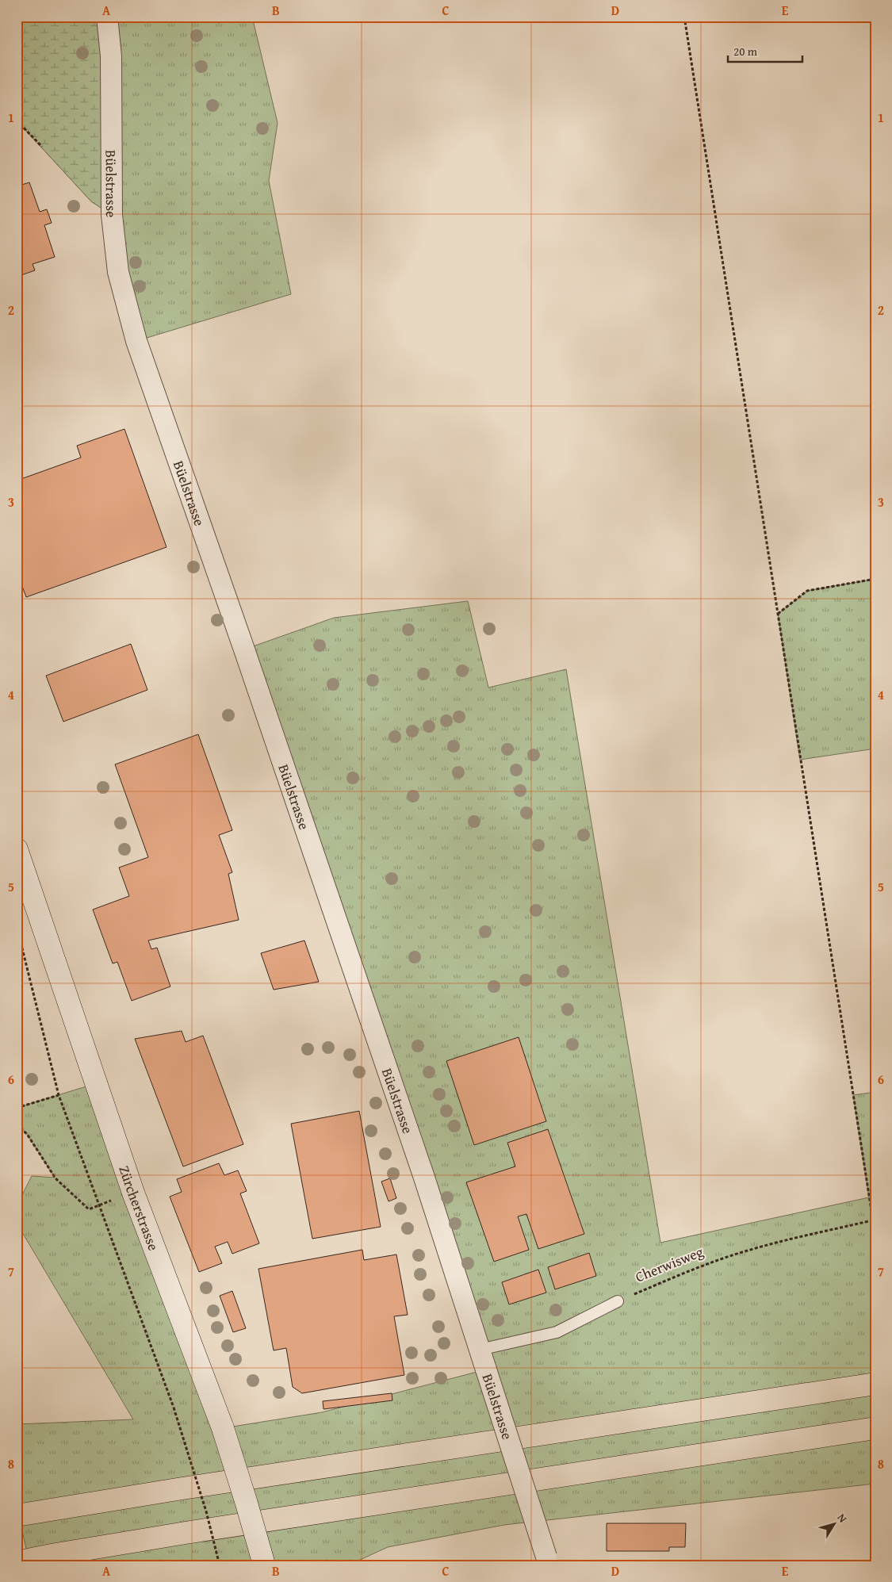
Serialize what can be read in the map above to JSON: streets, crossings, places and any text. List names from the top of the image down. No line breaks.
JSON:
{"streets":{"main road":["Zürcherstrasse"],"street":["Büelstrasse"],"path":["Cherwisweg"]},"scale_bar":"20 m","north":"top right","grid":{"columns":["A","B","C","D","E"],"rows":["1","2","3","4","5","6","7","8"]}}
